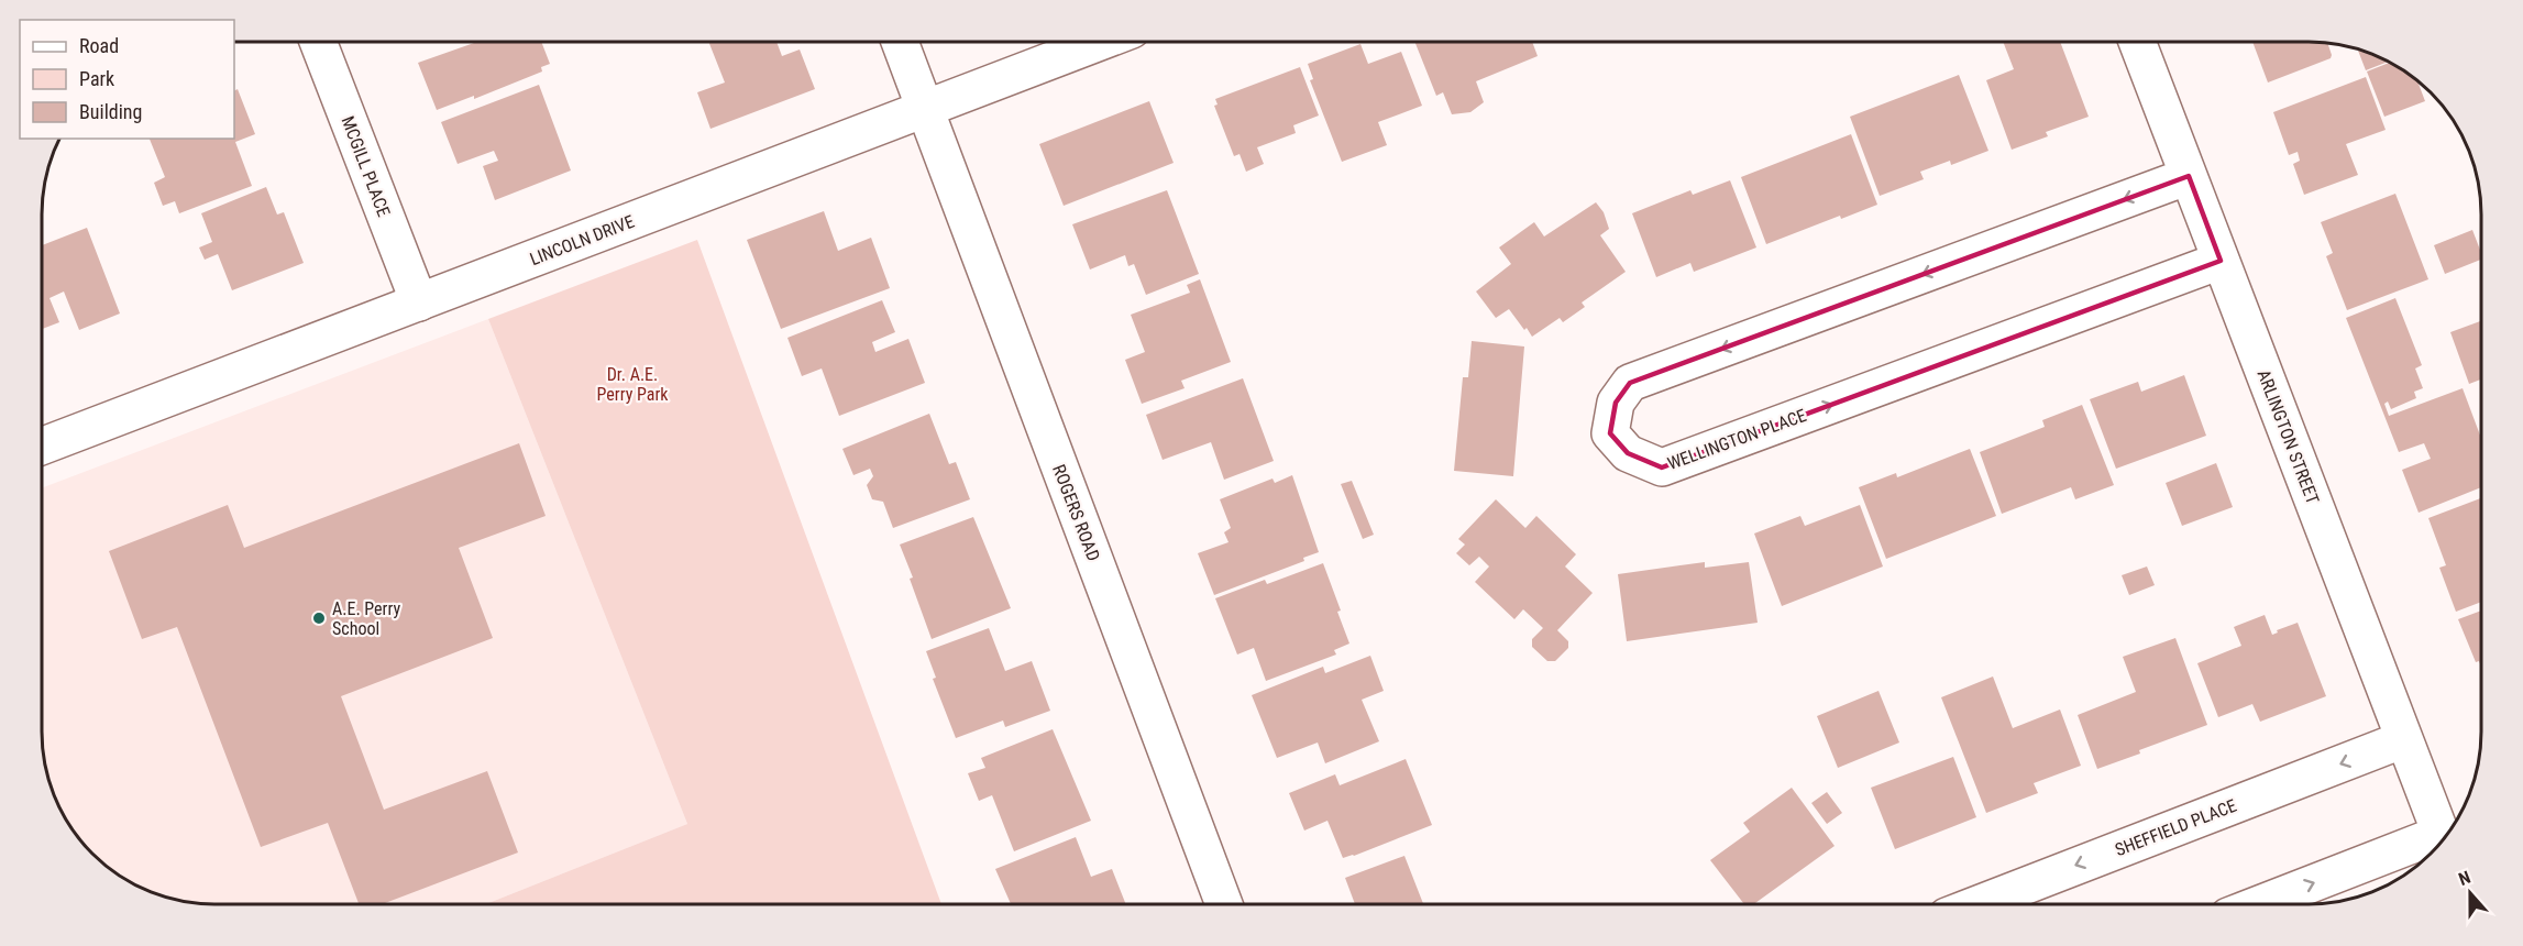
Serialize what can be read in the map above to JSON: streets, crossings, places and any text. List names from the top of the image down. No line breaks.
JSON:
{"streets":{"street":["MCGILL PLACE","LINCOLN DRIVE","ARLINGTON STREET","WELLINGTON PLACE","ROGERS ROAD","SHEFFIELD PLACE"]},"crossings":[["MCGILL PLACE","LINCOLN DRIVE"],["LINCOLN DRIVE","ROGERS ROAD"],["ARLINGTON STREET","WELLINGTON PLACE"],["ARLINGTON STREET","SHEFFIELD PLACE"]],"parks":["Dr. A.E. Perry Park"],"places":["A.E. Perry School"],"legend":["Road","Park","Building"],"north":"top"}
